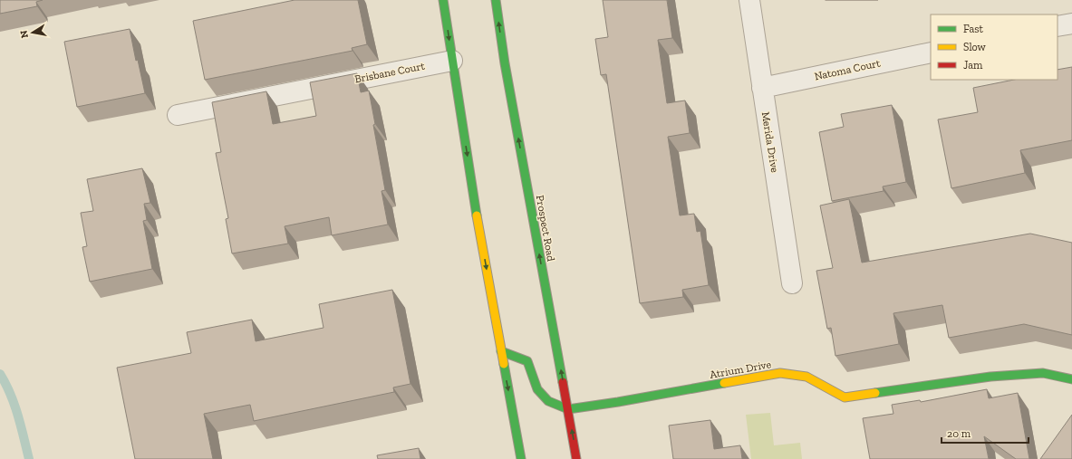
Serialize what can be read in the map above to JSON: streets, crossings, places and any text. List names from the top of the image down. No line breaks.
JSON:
{"streets":{"main road":["Prospect Road","Atrium Drive"],"street":["Natoma Court","Brisbane Court","Merida Drive"]},"crossings":[["Natoma Court","Merida Drive"],["Prospect Road","Atrium Drive"]],"legend":["Fast","Slow","Jam"],"scale_bar":"20 m","north":"left"}
